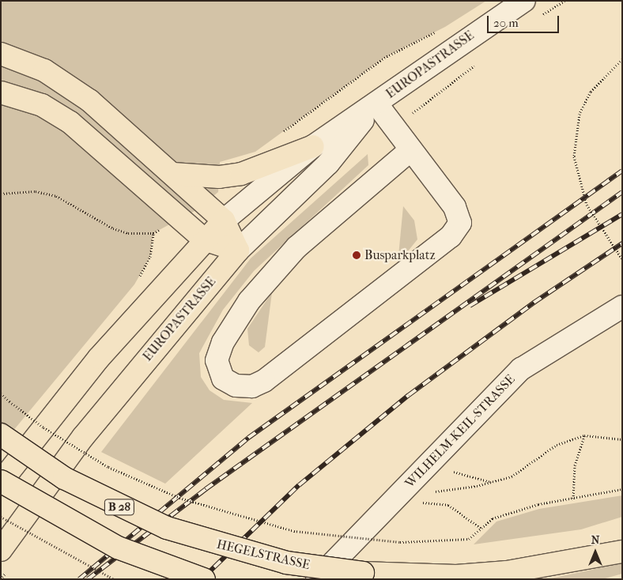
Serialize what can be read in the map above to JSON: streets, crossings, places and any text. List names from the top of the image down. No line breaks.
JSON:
{"streets":{"main road":["EUROPASTRASSE","B 28","HEGELSTRASSE"],"street":["WILHELM-KEIL-STRASSE"]},"places":["Busparkplatz"],"scale_bar":"20 m","north":"top"}
